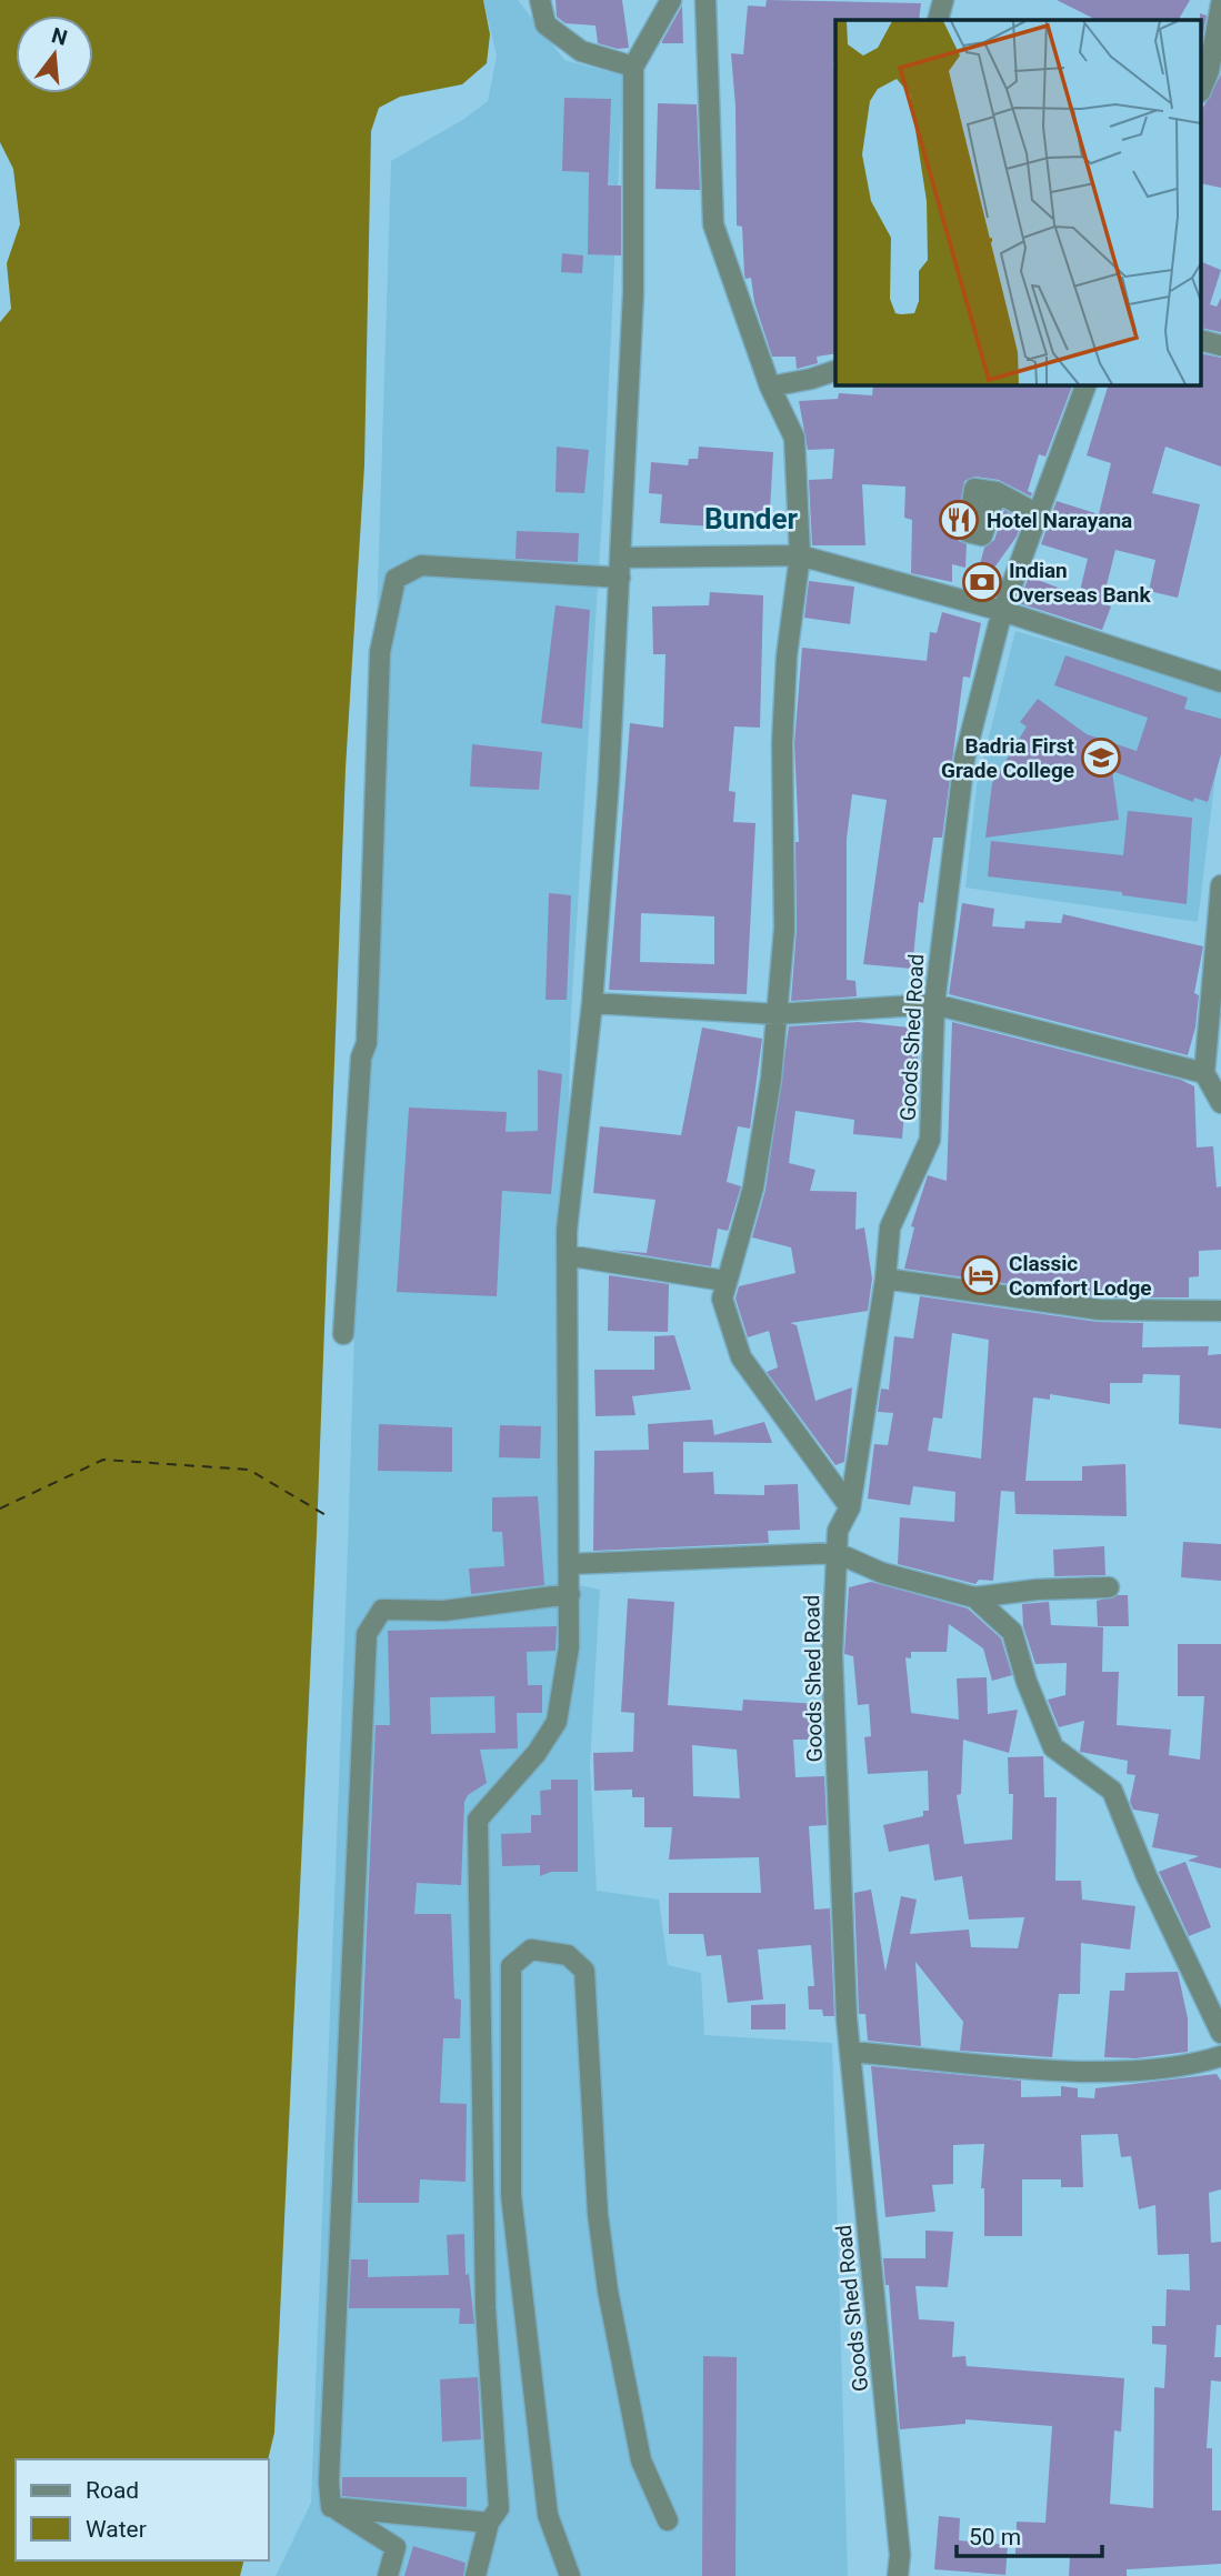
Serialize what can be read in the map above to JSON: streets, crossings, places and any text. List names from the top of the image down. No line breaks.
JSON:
{"streets":{"street":["Goods Shed Road"]},"districts":["Bunder"],"places":{"restaurant":["Hotel Narayana"],"bank":["Indian Overseas Bank"],"school or university":["Badria First Grade College"],"hotel":["Classic Comfort Lodge"]},"legend":["Road","Water"],"scale_bar":"50 m","north":"top"}
